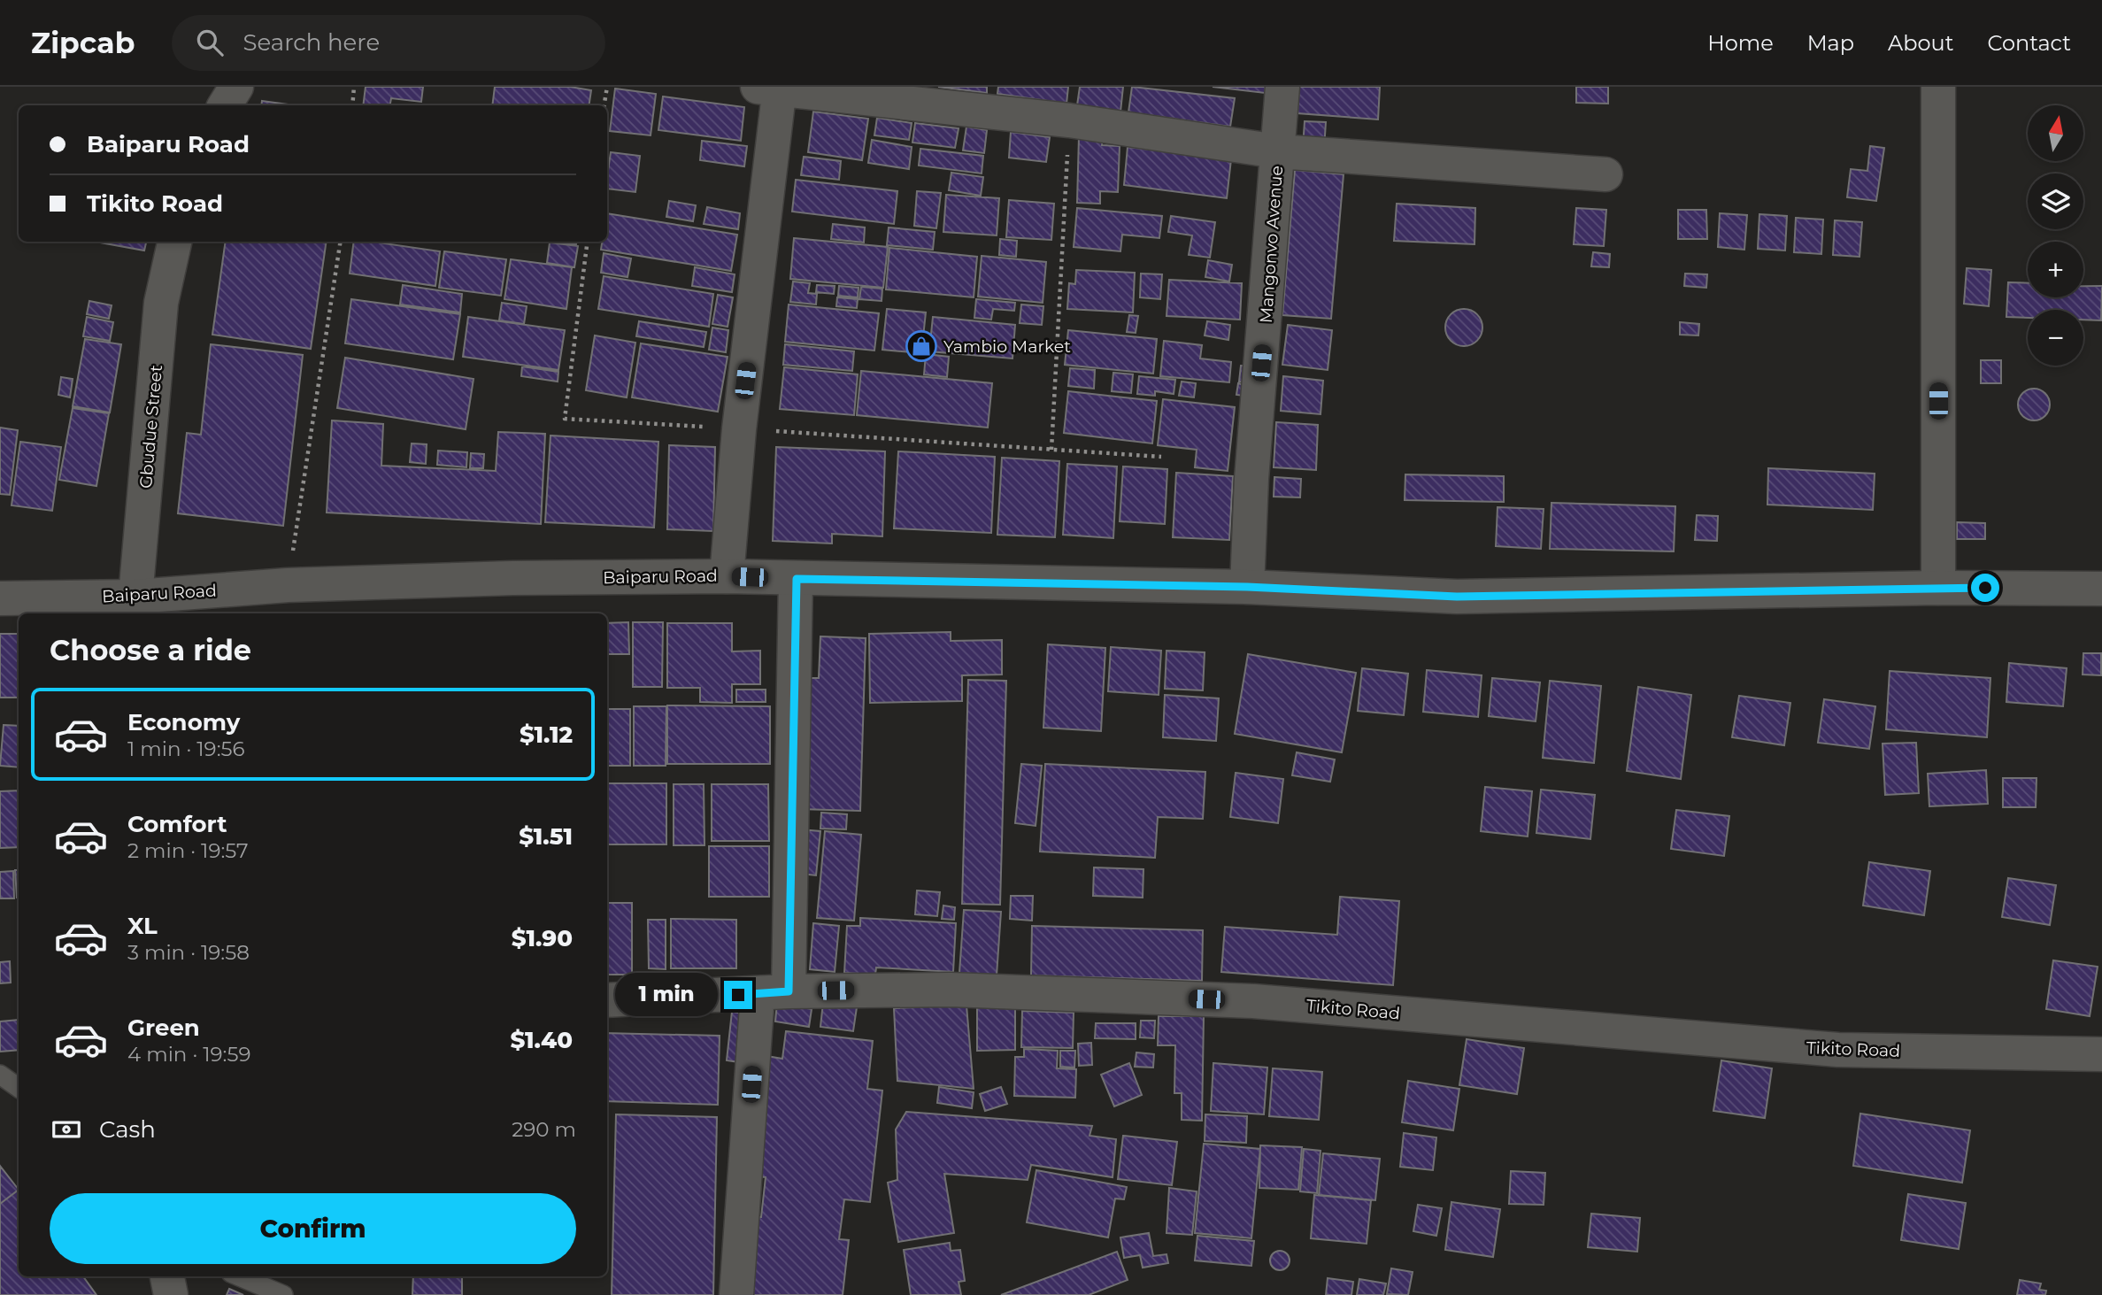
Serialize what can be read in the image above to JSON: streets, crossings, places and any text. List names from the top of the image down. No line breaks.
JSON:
{"streets":{"street":["Mangonvo Avenue","Gbudue Street","Baiparu Road","Tikito Road"]},"crossings":[["Mangonvo Avenue","Baiparu Road"],["Gbudue Street","Baiparu Road"]],"places":{"shop":["Yambio Market"]},"north":"top","page":{"header":"Zipcab","search":"Search here","nav":["Home","Map","About","Contact"],"map_buttons":["+","−"],"banner":["Baiparu Road","Tikito Road"],"heading":"Choose a ride","list":[{"name":"Economy","note":"1 min · 19:56","value":"$1.12"},{"name":"Comfort","note":"2 min · 19:57","value":"$1.51"},{"name":"XL","note":"3 min · 19:58","value":"$1.90"},{"name":"Green","note":"4 min · 19:59","value":"$1.40"}],"bubble":"1 min","pay":["Cash","290 m"],"buttons":"Confirm"}}
